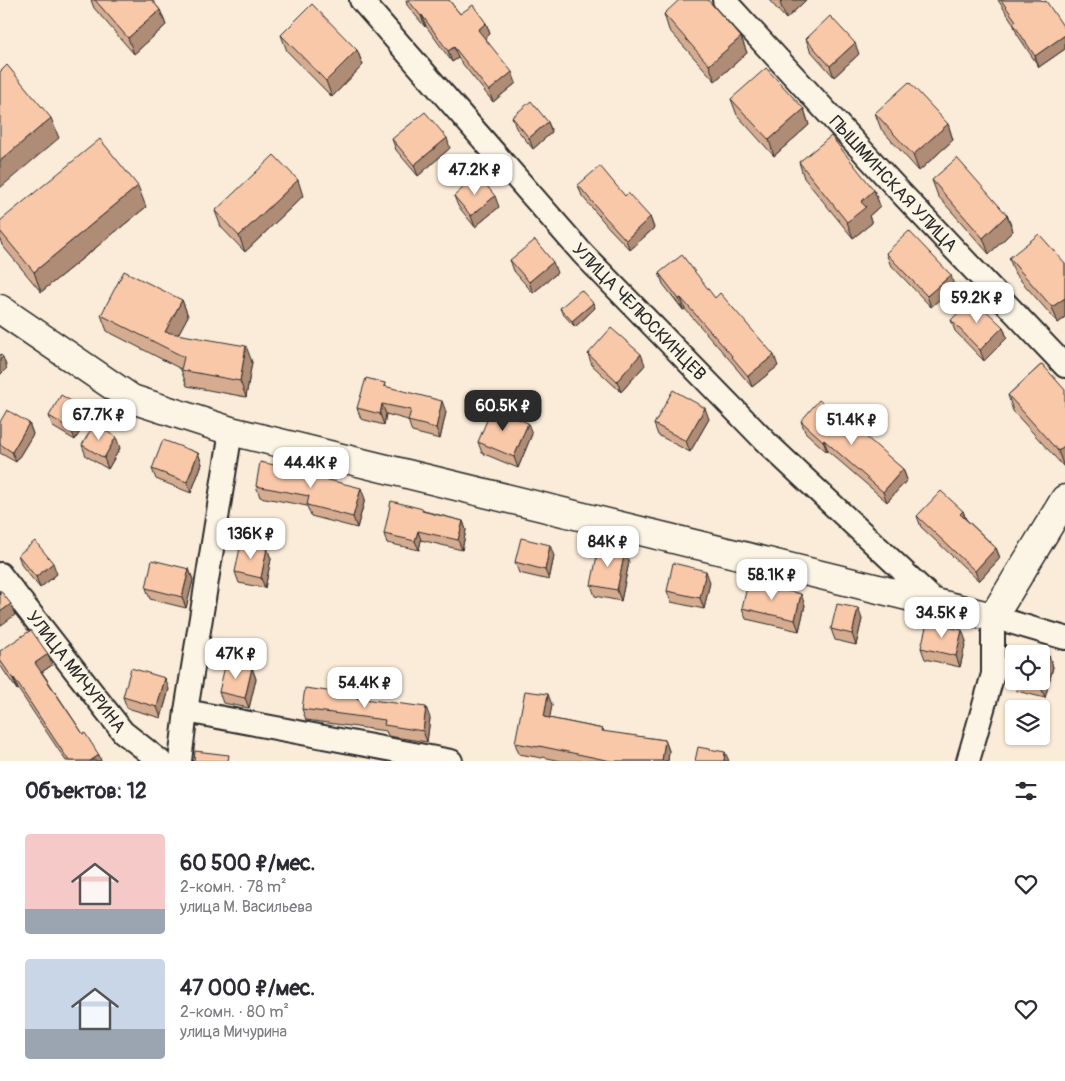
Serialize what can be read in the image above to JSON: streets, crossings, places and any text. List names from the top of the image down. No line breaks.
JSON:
{"streets":{"street":["ПЫШМИНСКАЯ УЛИЦА","УЛИЦА ЧЕЛЮСКИНЦЕВ","УЛИЦА МИЧУРИНА"]},"page":{"price":["47.2K ₽","59.2K ₽","60.5K ₽","67.7K ₽","51.4K ₽","44.4K ₽","136K ₽","84K ₽","58.1K ₽","34.5K ₽","47K ₽","54.4K ₽"],"heading":"Объектов: 12","list":[{"name":"60 500 ₽/мес.","note":"2-комн. · 78 m² · улица М. Васильева"},{"name":"47 000 ₽/мес.","note":"2-комн. · 80 m² · улица Мичурина"}]}}
